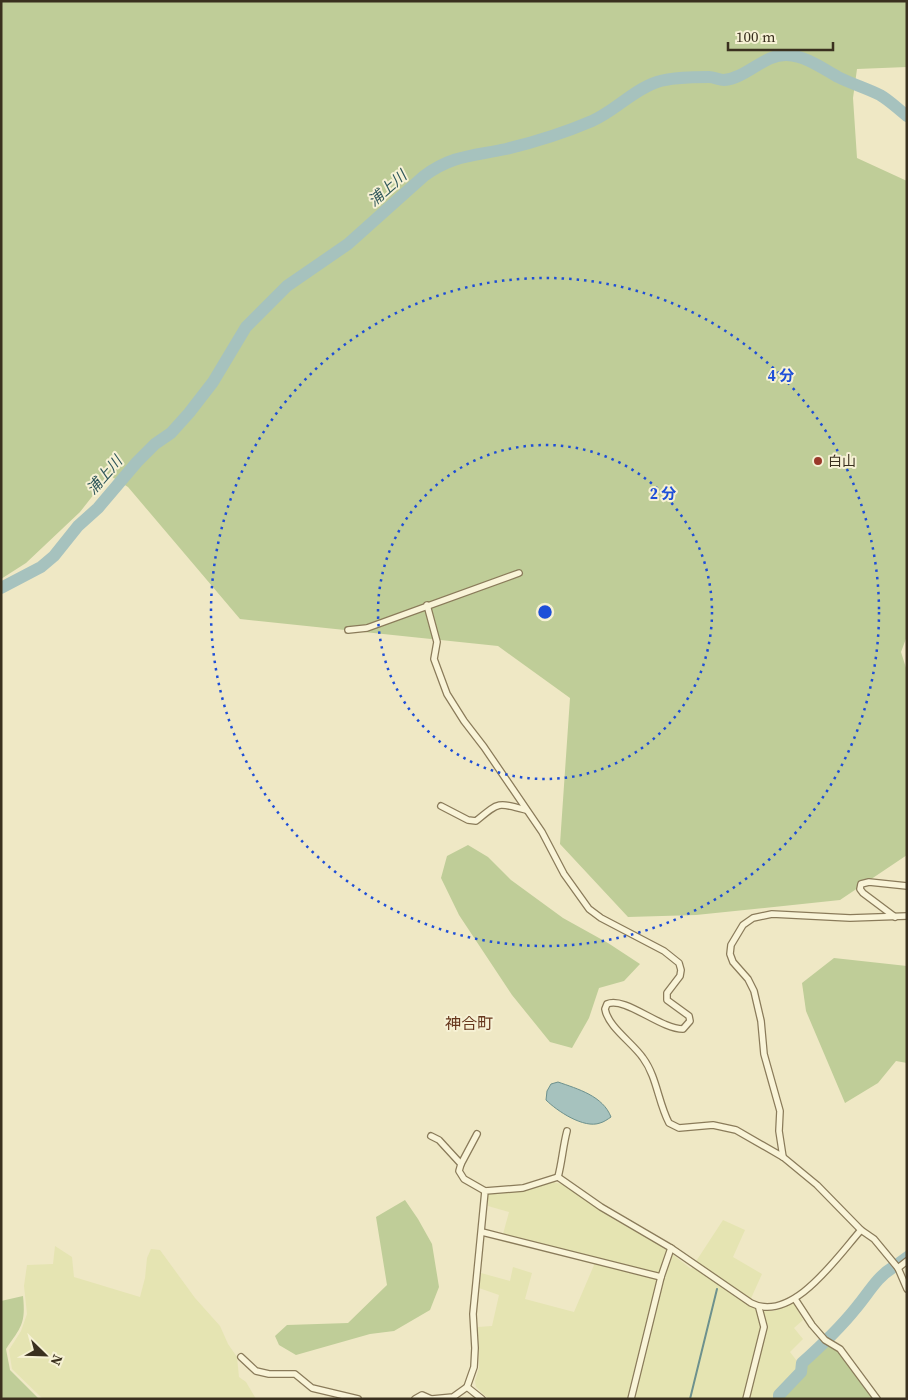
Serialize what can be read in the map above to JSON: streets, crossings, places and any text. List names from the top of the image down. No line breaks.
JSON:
{"districts":["神合町"],"water":["浦上川"],"places":["白山"],"scale_bar":"100 m","north":"bottom right","rings":["4 分","2 分"]}
